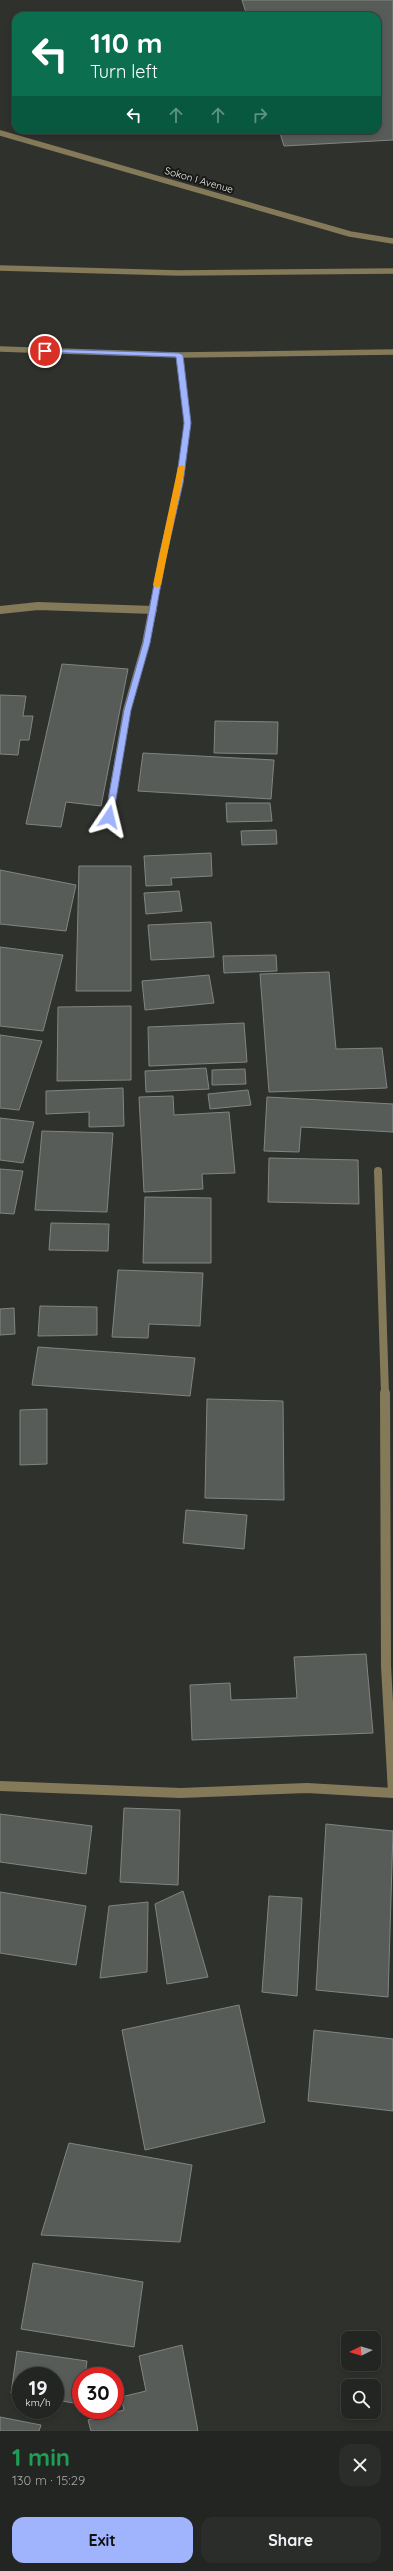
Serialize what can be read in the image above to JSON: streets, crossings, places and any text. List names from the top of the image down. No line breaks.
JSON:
{"streets":{"street":["Sokon I Avenue"]},"north":"left","page":{"turn":["110 m","Turn left"],"speed":"19 km/h","limit":"30","heading":["1 min","130 m · 15:29"],"buttons":["Exit","Share"]}}
